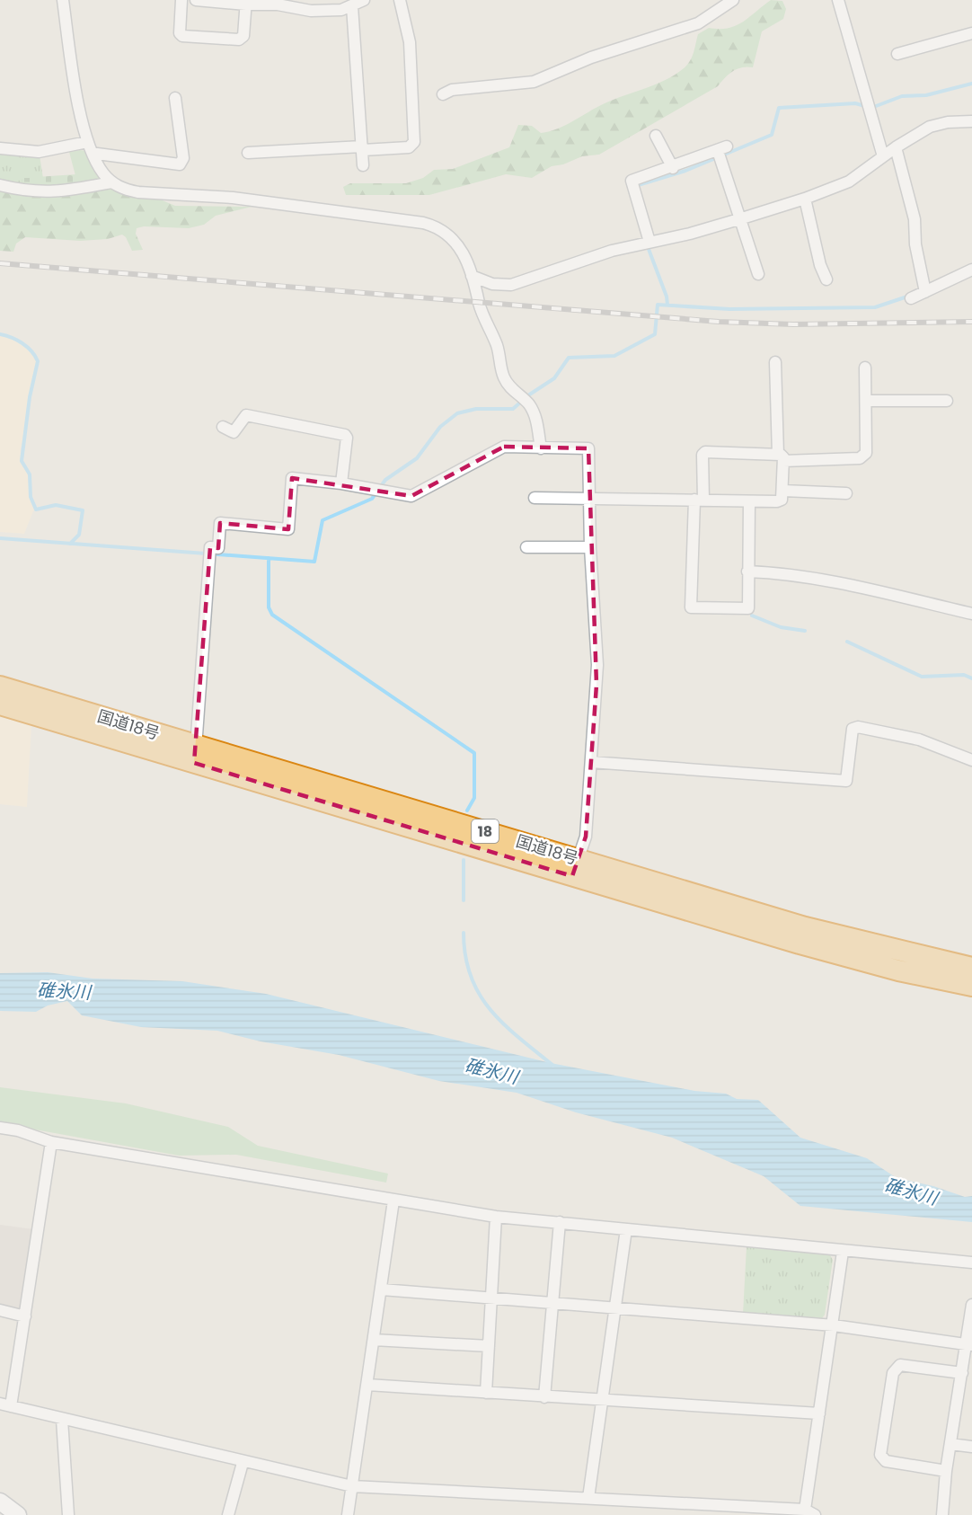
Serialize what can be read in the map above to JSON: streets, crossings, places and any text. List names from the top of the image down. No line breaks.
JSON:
{"streets":{"highway":["国道18号","18"]},"water":["碓氷川"]}
